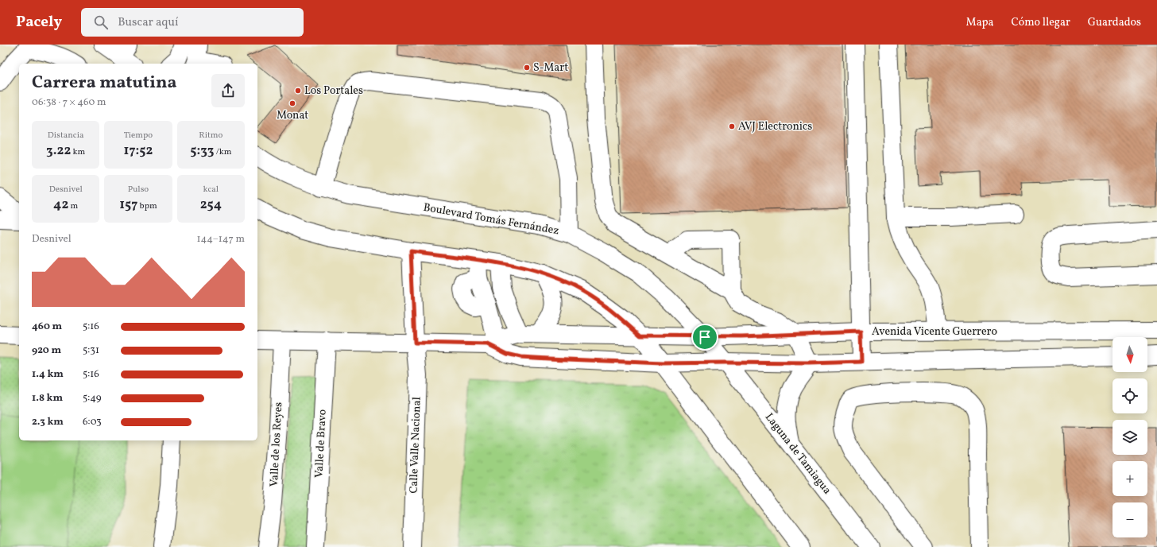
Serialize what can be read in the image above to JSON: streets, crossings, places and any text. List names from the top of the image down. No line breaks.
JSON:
{"streets":{"main road":["Boulevard Tomás Fernández","Avenida Vicente Guerrero","Valle de Bravo","Valle de los Reyes","Calle Valle Nacional","Laguna de Tamiagua"]},"crossings":[["Boulevard Tomás Fernández","Avenida Vicente Guerrero"],["Boulevard Tomás Fernández","Laguna de Tamiagua"]],"places":["S-Mart","Los Portales","Monat","AVJ Electronics"],"north":"bottom","page":{"header":"Pacely","search":"Buscar aquí","nav":["Mapa","Cómo llegar","Guardados"],"heading":["Carrera matutina","06:38 · 7 × 460 m"],"stats":[["Distancia","3.22 km"],["Tiempo","17:52"],["Ritmo","5:33 /km"],["Desnivel","42 m"],["Pulso","157 bpm"],["kcal","254"]],"chart":["Desnivel","144–147 m"],"list":[{"name":"460 m","note":"5:16"},{"name":"920 m","note":"5:31"},{"name":"1.4 km","note":"5:16"},{"name":"1.8 km","note":"5:49"},{"name":"2.3 km","note":"6:03"}],"map_buttons":["+","−"]}}
